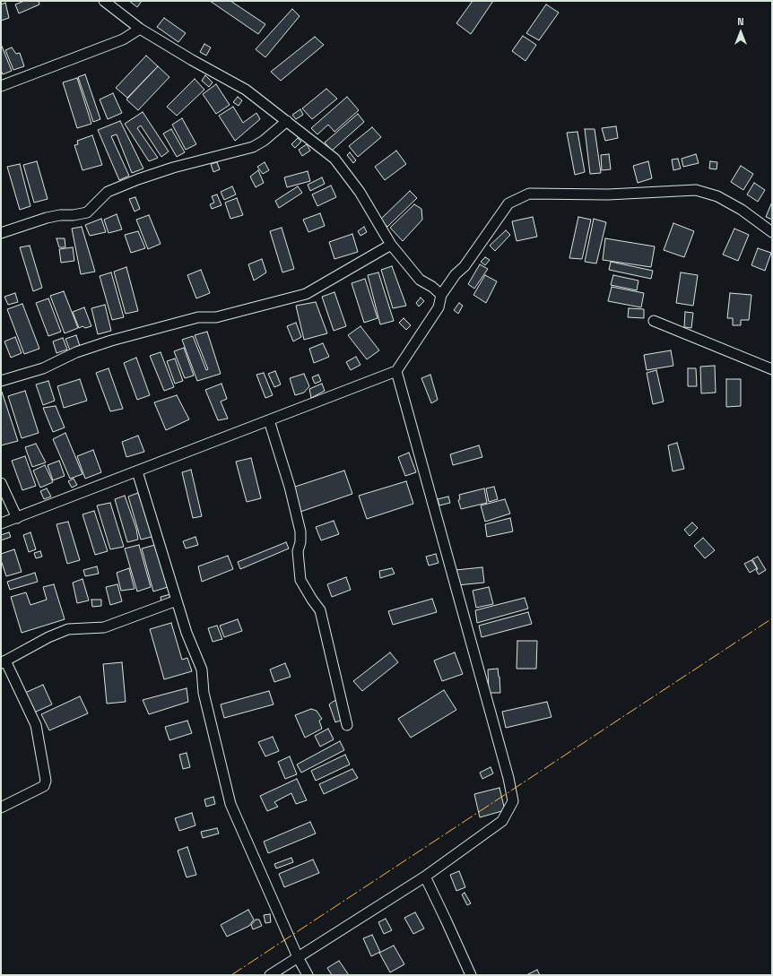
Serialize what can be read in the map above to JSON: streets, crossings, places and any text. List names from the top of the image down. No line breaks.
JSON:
{"north":"top"}
